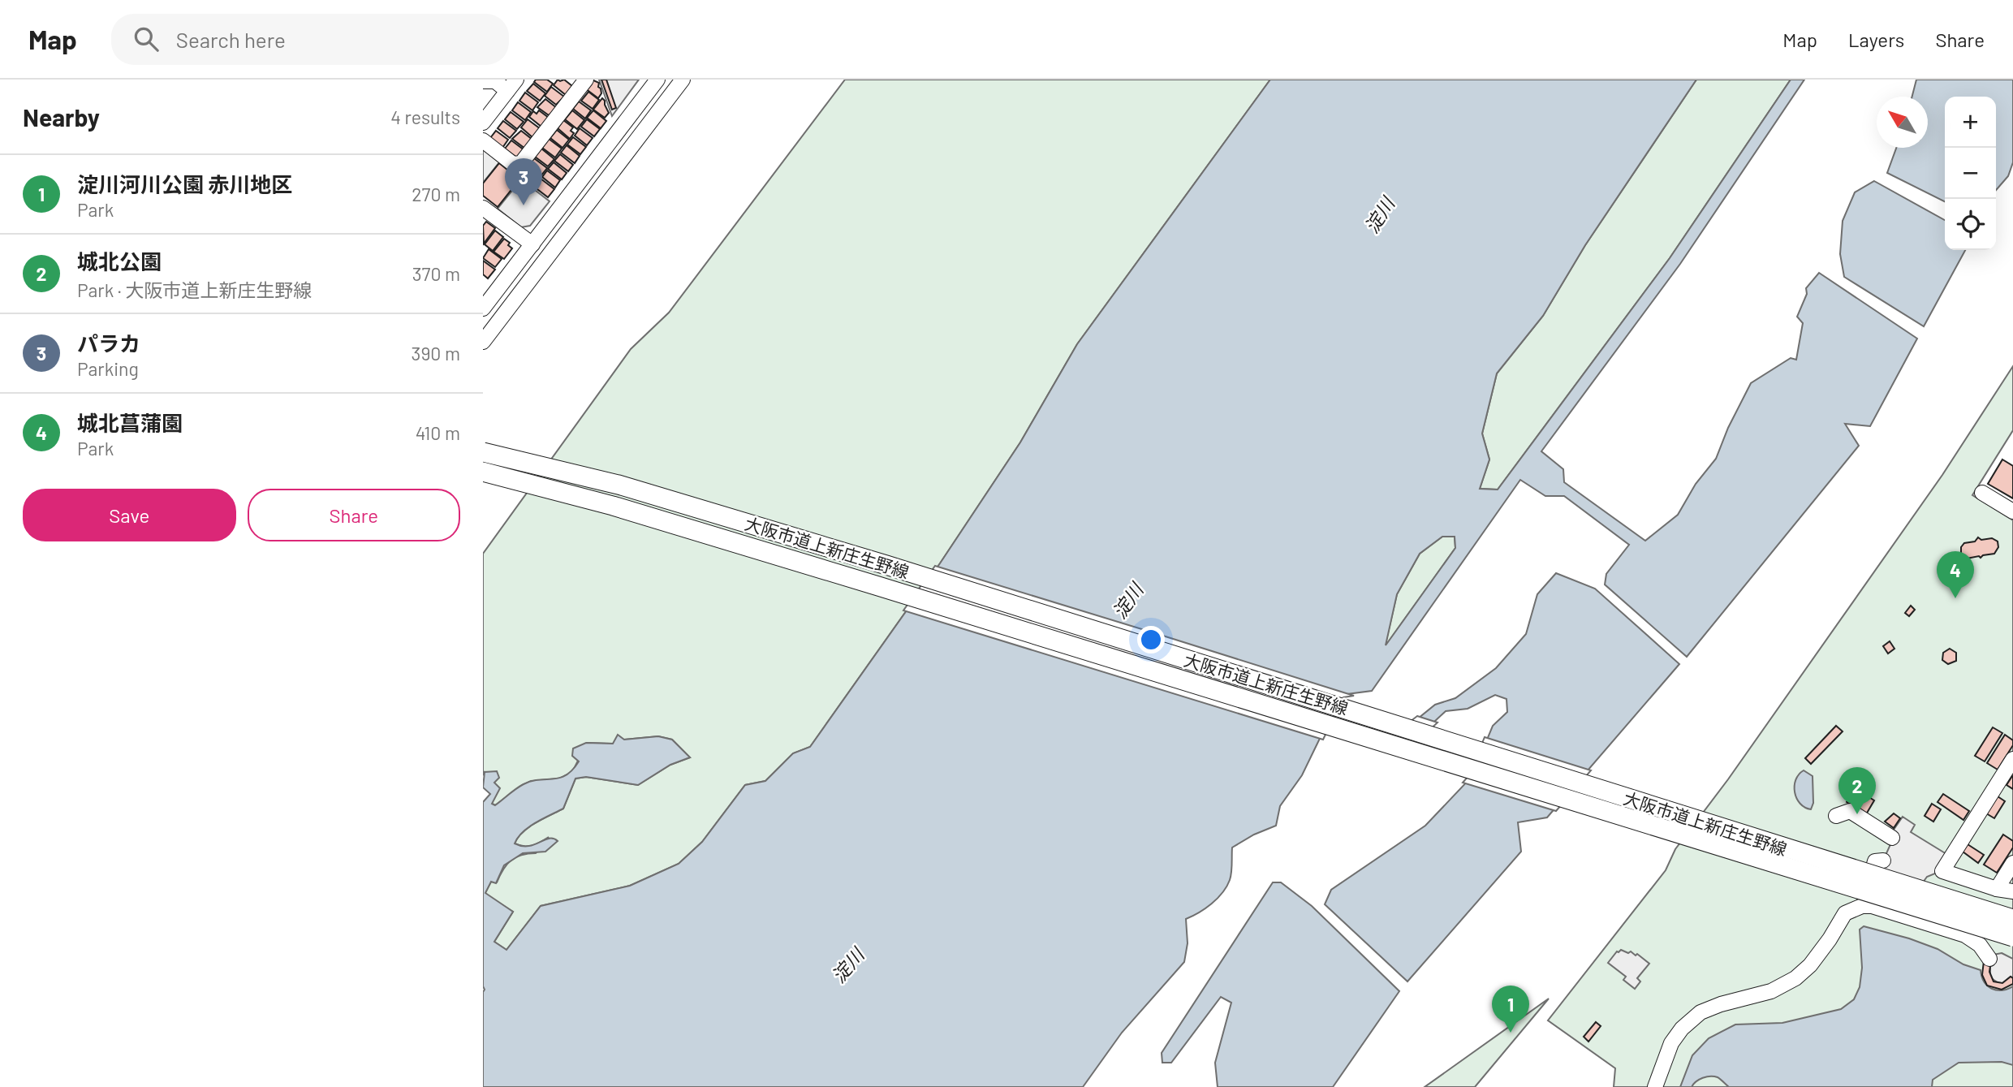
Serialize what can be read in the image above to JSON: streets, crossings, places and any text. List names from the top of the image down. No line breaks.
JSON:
{"streets":{"main road":["大阪市道上新庄生野線"]},"water":["淀川"],"north":"top left","page":{"header":"Map","search":"Search here","nav":["Map","Layers","Share"],"heading":["Nearby","4 results"],"map_buttons":["+","−"],"list":[{"mark":"1","name":"淀川河川公園 赤川地区","note":"Park","value":"270 m"},{"mark":"2","name":"城北公園","note":"Park · 大阪市道上新庄生野線","value":"370 m"},{"mark":"3","name":"パラカ","note":"Parking","value":"390 m"},{"mark":"4","name":"城北菖蒲園","note":"Park","value":"410 m"}],"pins":["3","4","2","1"],"buttons":["Save","Share"]}}
